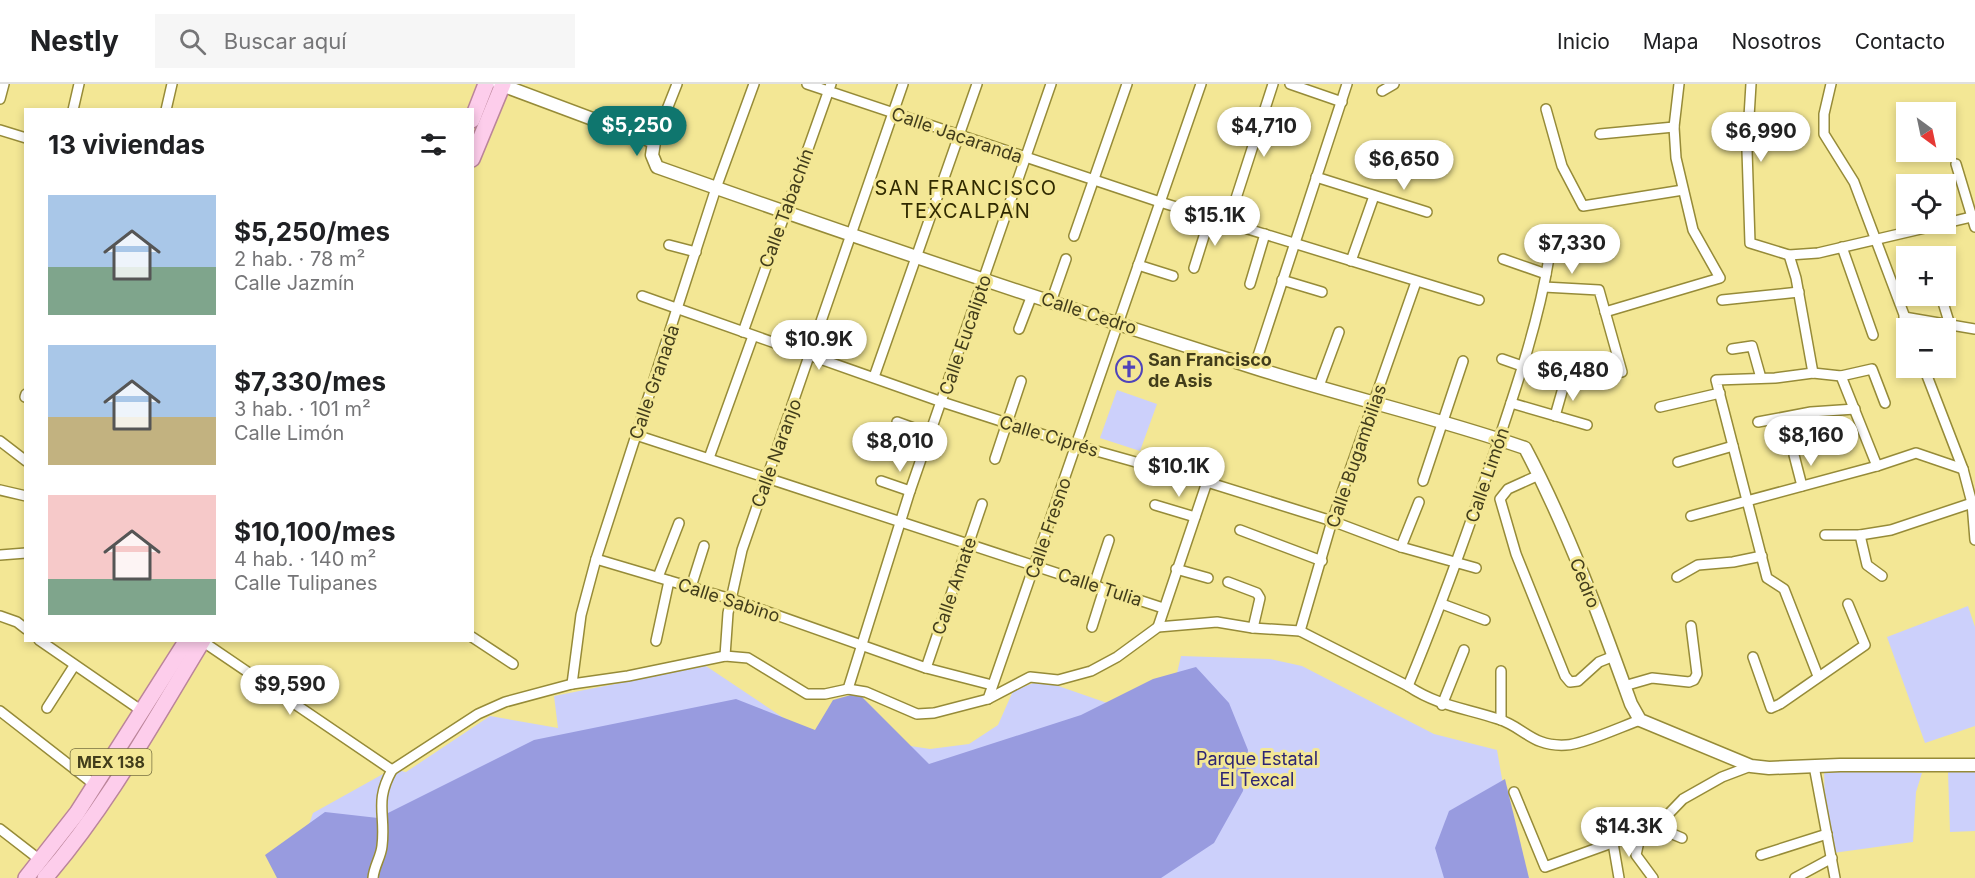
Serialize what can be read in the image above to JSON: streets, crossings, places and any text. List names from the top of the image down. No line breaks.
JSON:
{"streets":{"main road":["MEX 138"],"street":["Calle Jacaranda","Calle Tabachín","Calle Cedro","Calle Eucalipto","Calle Granada","Calle Ciprés","Calle Naranjo","Calle Bugambilias","Calle Limón","Calle Fresno","Cedro","Calle Amate","Calle Tulia","Calle Sabino"]},"crossings":[["Calle Jacaranda","Calle Tabachín"],["Calle Jacaranda","Calle Eucalipto"],["Calle Jacaranda","Calle Naranjo"],["Calle Jacaranda","Calle Bugambilias"],["Calle Jacaranda","Calle Fresno"],["Calle Tabachín","Calle Cedro"],["Calle Tabachín","Calle Ciprés"],["Calle Cedro","Calle Eucalipto"],["Calle Cedro","Calle Granada"],["Calle Cedro","Calle Naranjo"],["Calle Cedro","Calle Bugambilias"],["Calle Cedro","Calle Limón"],["Calle Cedro","Calle Fresno"],["Calle Cedro","Cedro"],["Calle Eucalipto","Calle Ciprés"],["Calle Eucalipto","Calle Tulia"],["Calle Eucalipto","Calle Sabino"],["Calle Granada","Calle Ciprés"],["Calle Granada","Calle Sabino"],["Calle Ciprés","Calle Naranjo"],["Calle Ciprés","Calle Bugambilias"],["Calle Ciprés","Calle Limón"],["Calle Ciprés","Calle Fresno"],["Calle Naranjo","Calle Tulia"],["Calle Naranjo","Calle Sabino"],["Calle Fresno","Calle Tulia"],["Calle Fresno","Calle Sabino"],["Calle Amate","Calle Tulia"],["Calle Amate","Calle Sabino"]],"districts":["SAN FRANCISCO TEXCALPAN"],"parks":["Parque Estatal El Texcal"],"places":{"church":["San Francisco de Asis"]},"north":"bottom right","page":{"header":"Nestly","search":"Buscar aquí","nav":["Inicio","Mapa","Nosotros","Contacto"],"map_buttons":["+","−"],"price":["$5,250","$4,710","$6,990","$6,650","$15.1K","$7,330","$10.9K","$6,480","$8,160","$8,010","$10.1K","$9,590","$14.3K"],"heading":"13 viviendas","list":[{"name":"$5,250/mes","note":"2 hab. · 78 m² · Calle Jazmín"},{"name":"$7,330/mes","note":"3 hab. · 101 m² · Calle Limón"},{"name":"$10,100/mes","note":"4 hab. · 140 m² · Calle Tulipanes"}]}}
